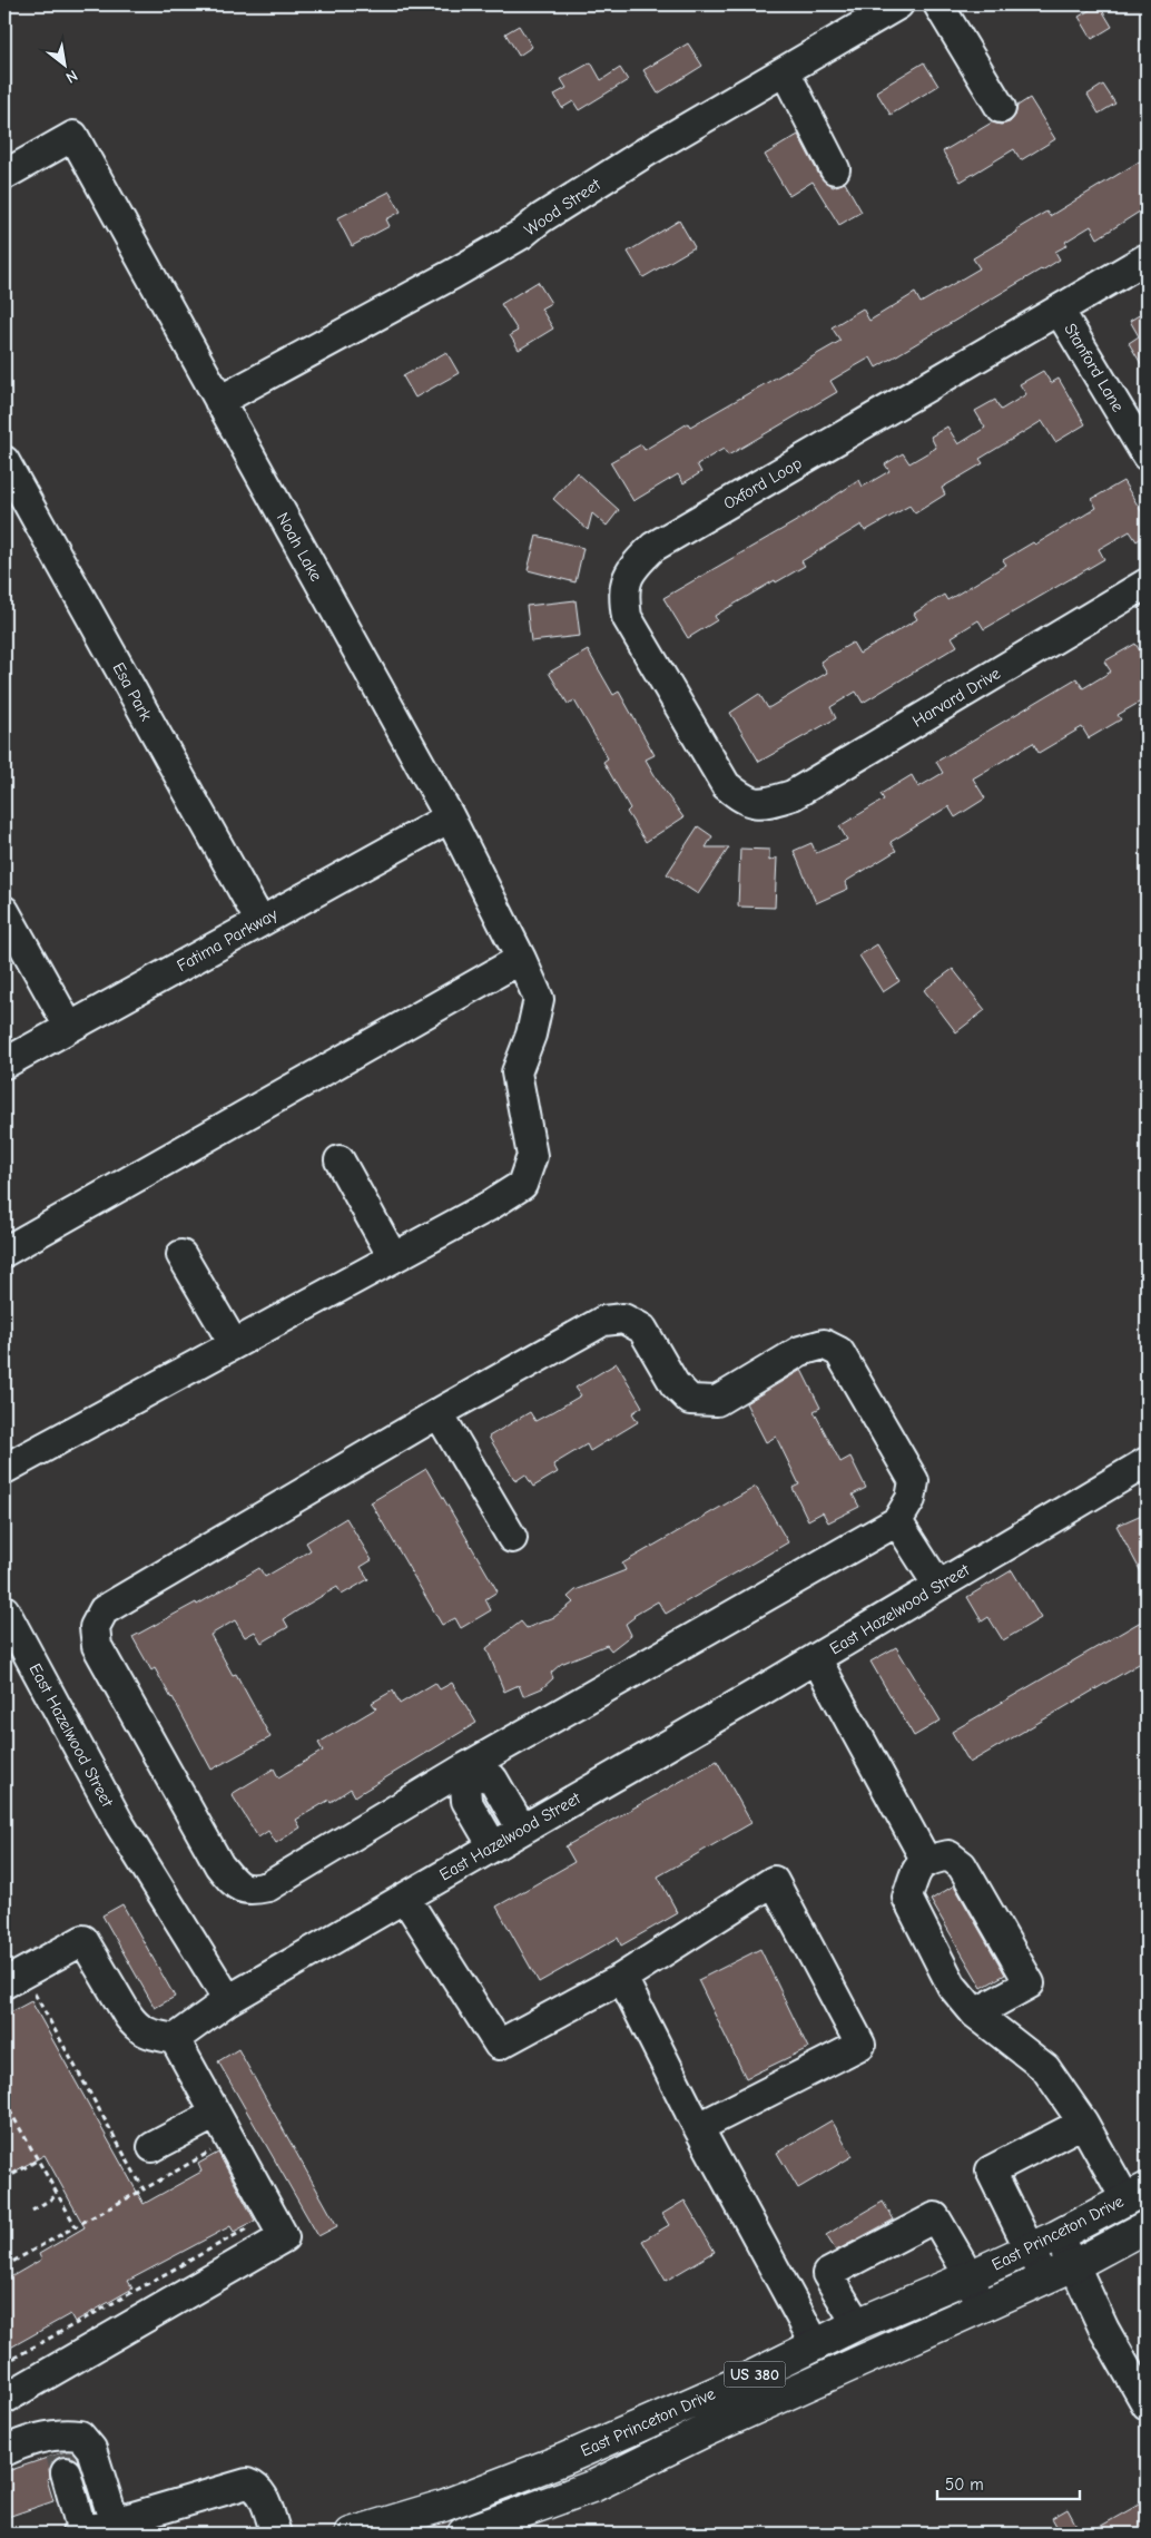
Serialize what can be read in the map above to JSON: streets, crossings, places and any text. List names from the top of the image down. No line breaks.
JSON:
{"streets":{"highway":["East Princeton Drive","US 380"],"street":["Wood Street","Stanford Lane","Oxford Loop","Noah Lake","Esa Park","Harvard Drive","Fatima Parkway","East Hazelwood Street"]},"crossings":[["Wood Street","Noah Lake"],["Stanford Lane","Oxford Loop"],["Oxford Loop","Harvard Drive"],["Noah Lake","Fatima Parkway"],["Esa Park","Fatima Parkway"]],"scale_bar":"50 m","north":"bottom right"}
